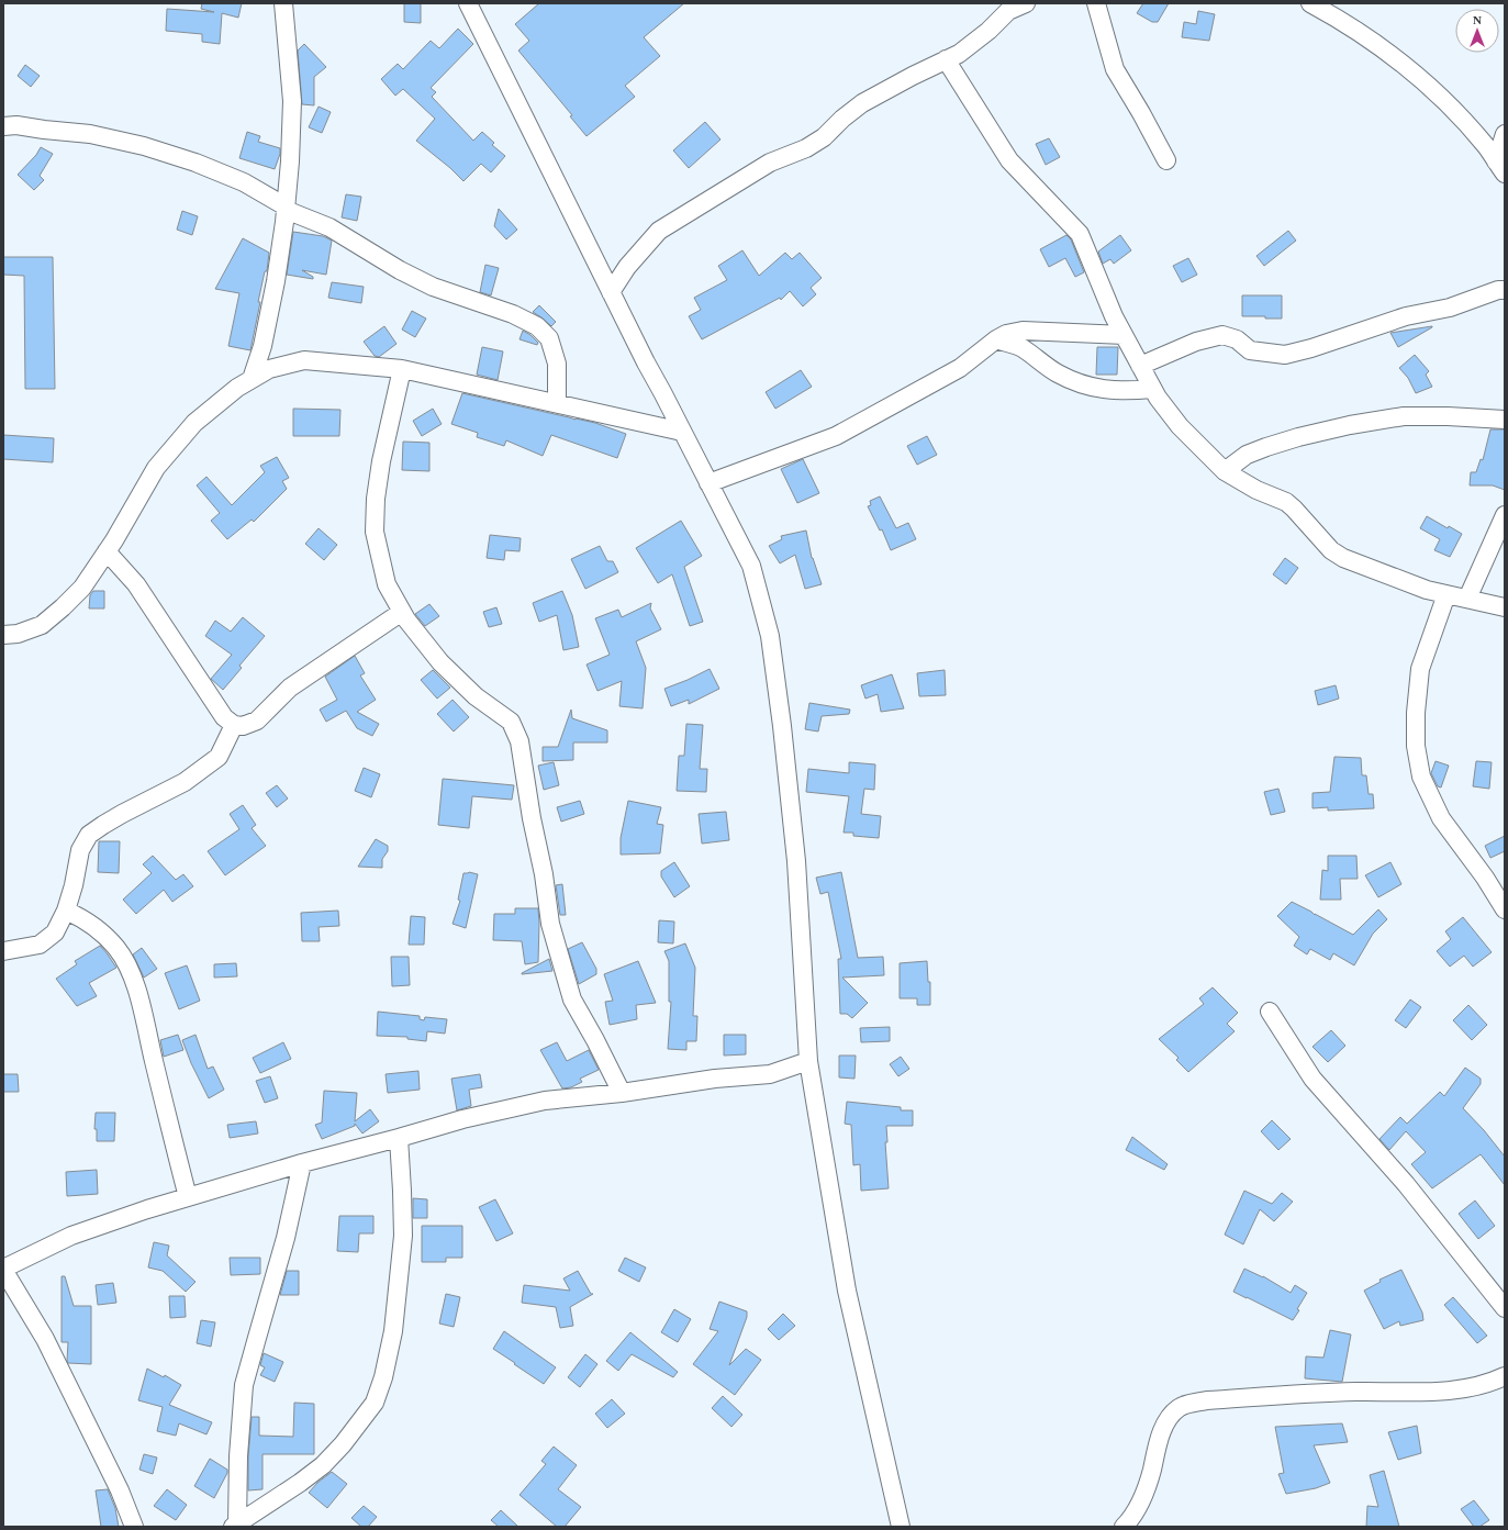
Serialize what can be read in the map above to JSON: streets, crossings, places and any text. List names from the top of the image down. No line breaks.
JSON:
{"north":"top"}
